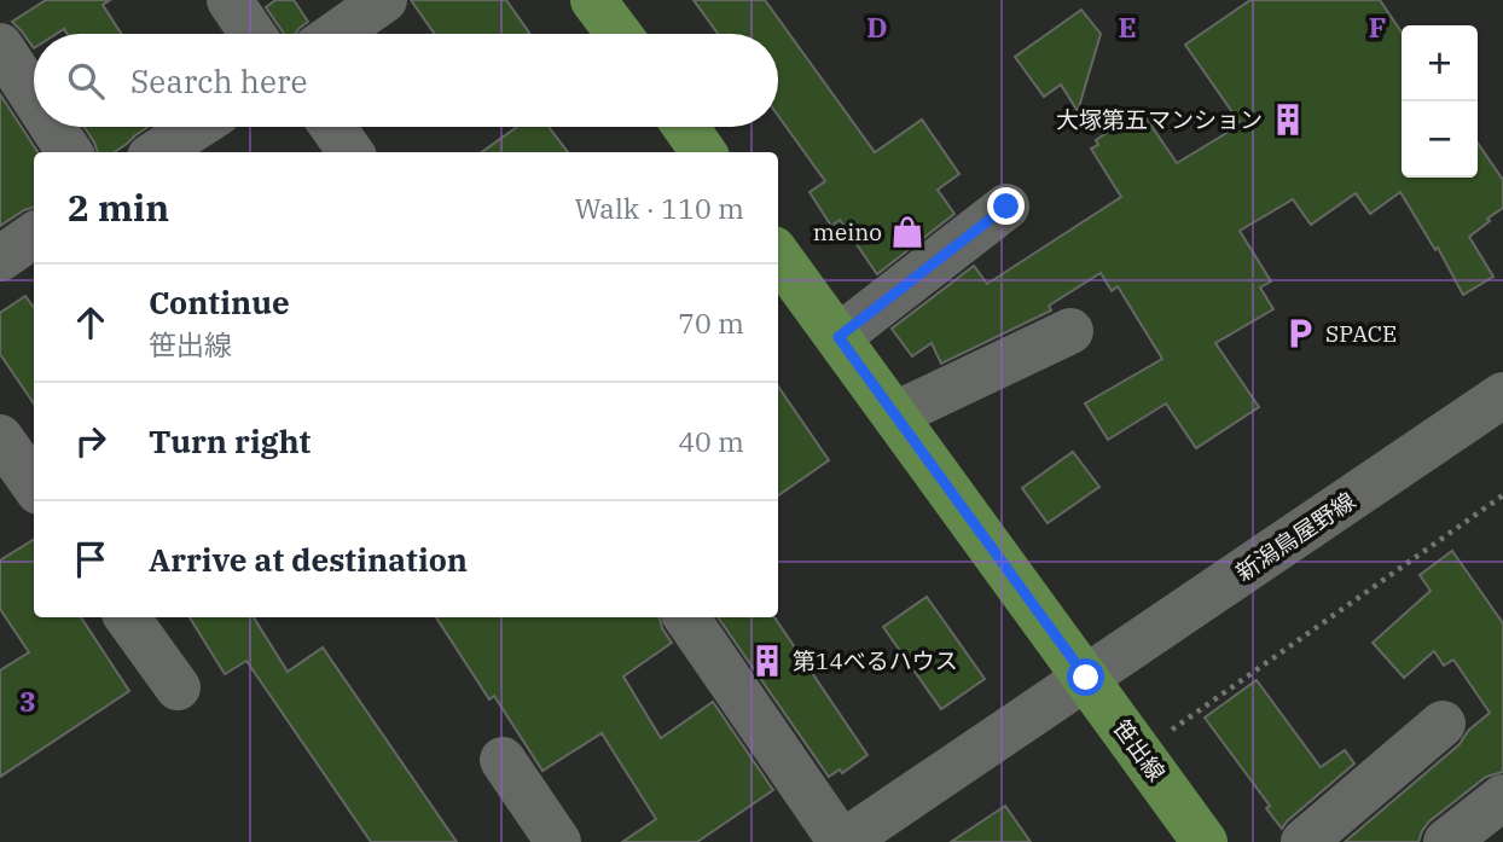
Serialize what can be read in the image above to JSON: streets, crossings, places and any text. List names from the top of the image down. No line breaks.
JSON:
{"streets":{"main road":["笹出線"],"street":["新潟鳥屋野線"]},"crossings":[["新潟鳥屋野線","笹出線"]],"places":{"building":["大塚第五マンション","第14べるハウス"],"shop":["meino"],"parking":["SPACE"]},"page":{"map_buttons":["+","−"],"search":"Search here","heading":["2 min","Walk · 110 m"],"list":[["Continue","笹出線","70 m"],["Turn right","40 m"],"Arrive at destination"]},"grid":{"columns":["D","E","F"],"rows":["3"]}}
